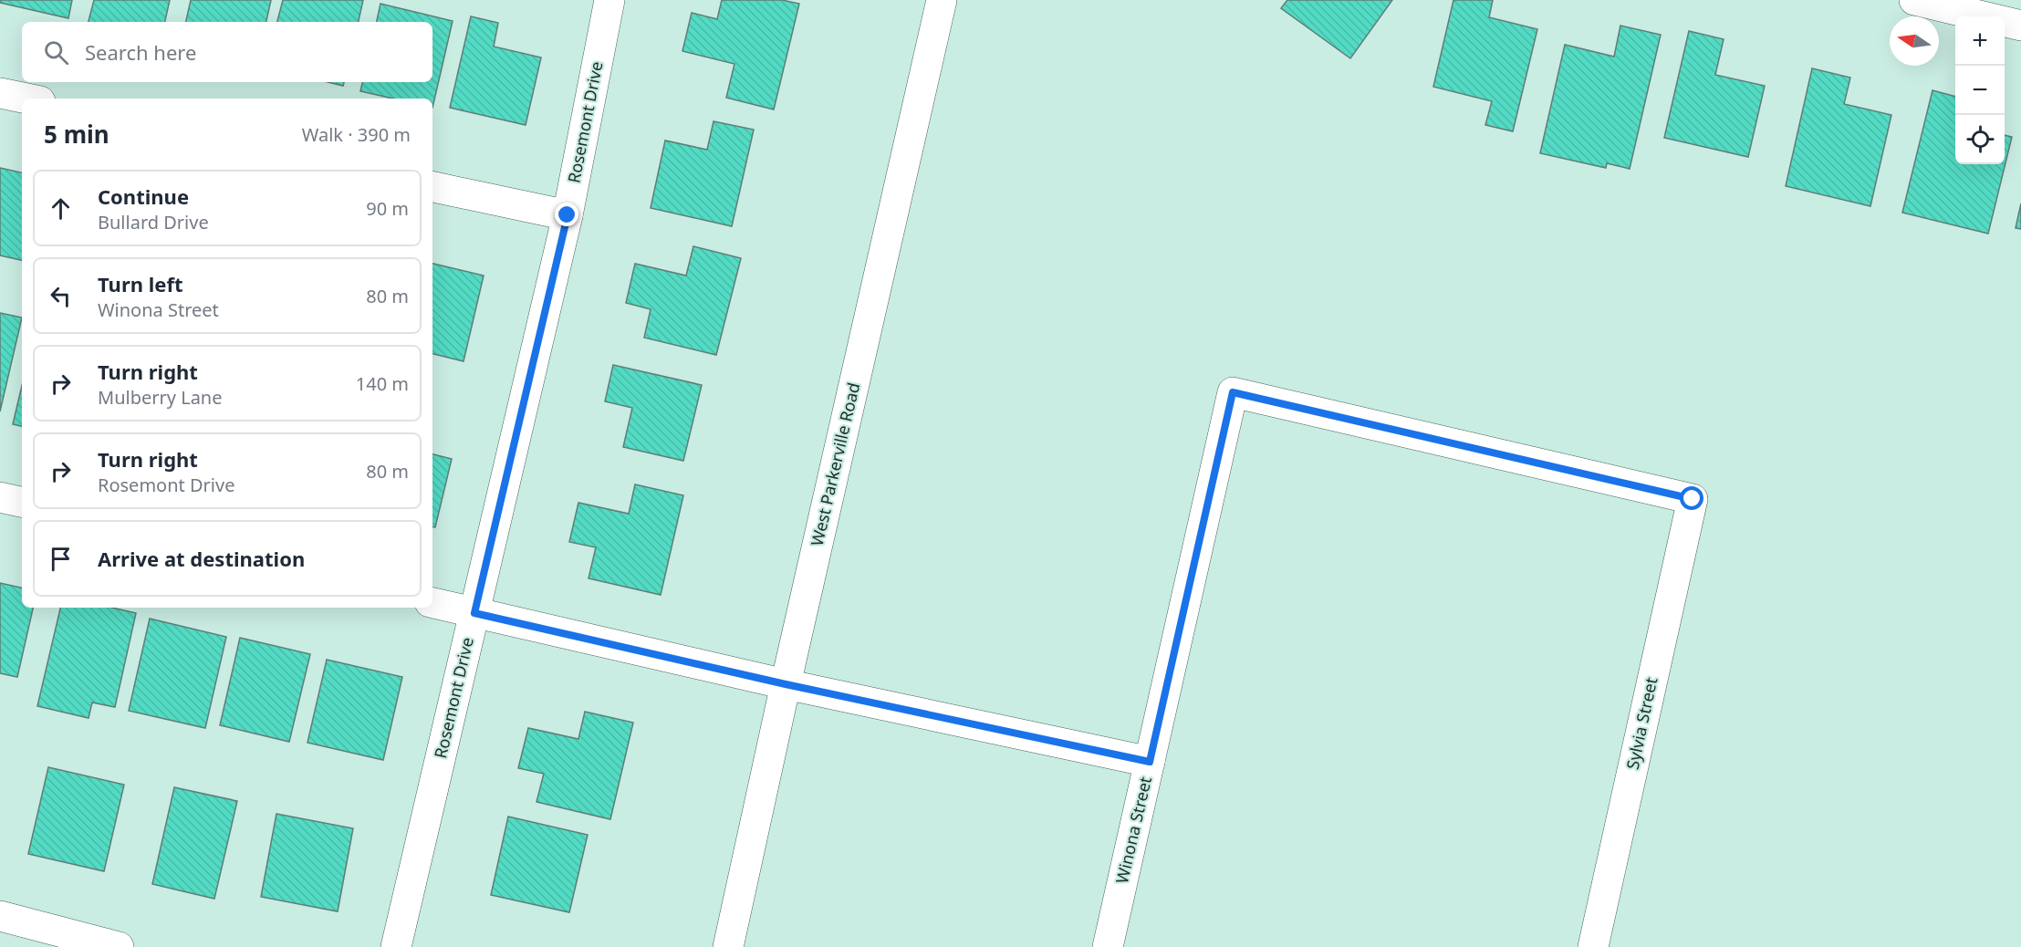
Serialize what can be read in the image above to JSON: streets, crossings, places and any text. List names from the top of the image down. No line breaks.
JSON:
{"streets":{"street":["Rosemont Drive","West Parkerville Road","Sylvia Street","Winona Street"]},"crossings":[["Sylvia Street","Winona Street"]],"north":"left","page":{"map_buttons":["+","−"],"search":"Search here","heading":["5 min","Walk · 390 m"],"list":[["Continue","Bullard Drive","90 m"],["Turn left","Winona Street","80 m"],["Turn right","Mulberry Lane","140 m"],["Turn right","Rosemont Drive","80 m"],"Arrive at destination"]}}
